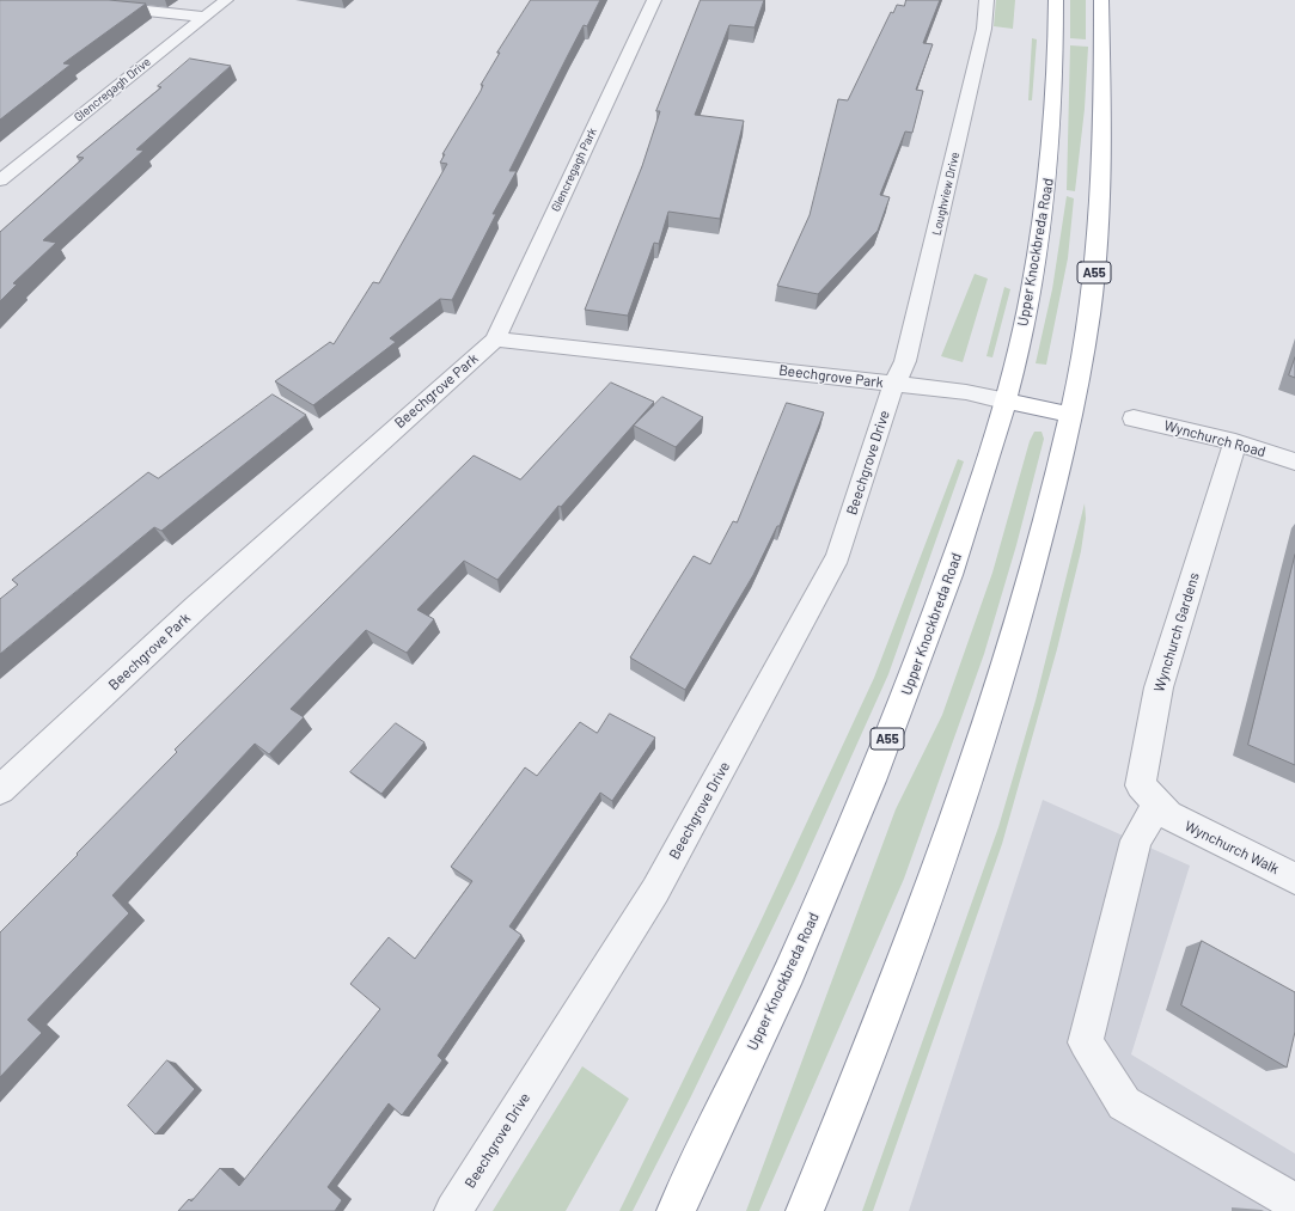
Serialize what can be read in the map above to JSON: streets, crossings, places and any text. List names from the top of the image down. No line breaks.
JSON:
{"streets":{"highway":["Upper Knockbreda Road","A55"],"street":["Glencregagh Drive","Glencregagh Park","Loughview Drive","Beechgrove Park","Wynchurch Road","Beechgrove Drive","Wynchurch Gardens","Wynchurch Walk"]},"crossings":[["Glencregagh Park","Beechgrove Park"],["Loughview Drive","Beechgrove Park"],["Loughview Drive","Beechgrove Drive"],["Upper Knockbreda Road","Beechgrove Park"],["Beechgrove Park","Beechgrove Drive"],["Wynchurch Road","Wynchurch Gardens"],["Wynchurch Gardens","Wynchurch Walk"]]}
